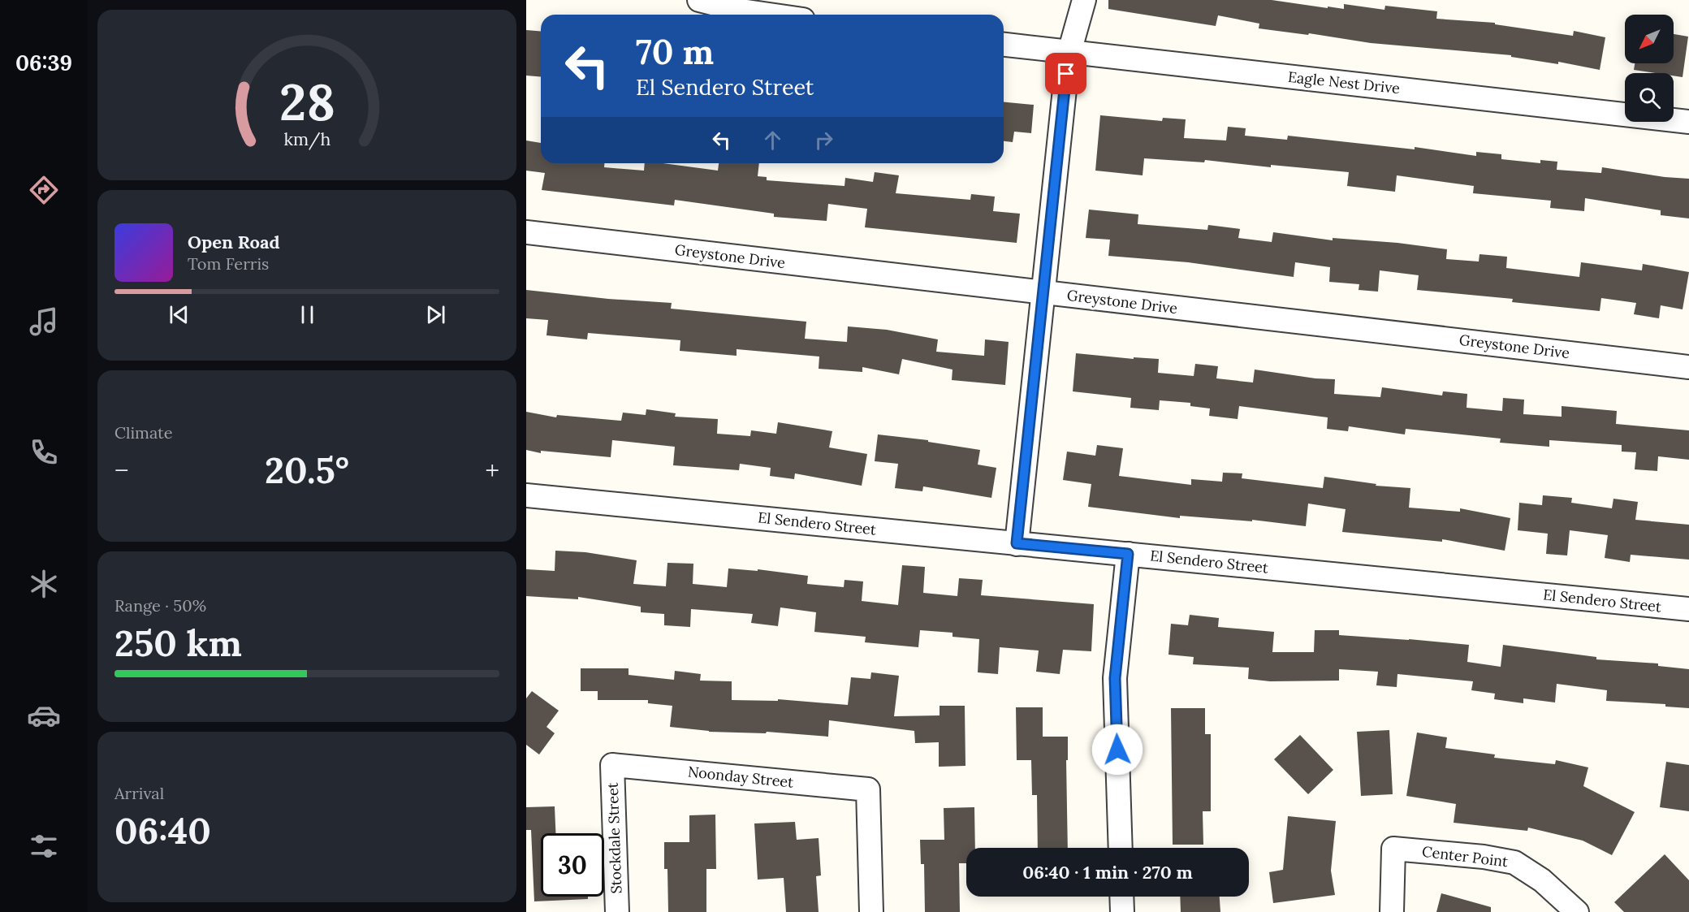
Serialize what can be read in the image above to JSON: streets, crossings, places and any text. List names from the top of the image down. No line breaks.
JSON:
{"streets":{"street":["Eagle Nest Drive","Greystone Drive","El Sendero Street","Noonday Street","Stockdale Street","Center Point"]},"crossings":[["Noonday Street","Stockdale Street"]],"north":"bottom left","page":{"tabs":"06:39","turn":["70 m","El Sendero Street"],"song":["Open Road","Tom Ferris"],"tile":["Climate",["Range · 50%","250 km"],["Arrival","06:40"]],"heat":["−","20.5°","+"],"limit":"30","trip":"06:40 · 1 min · 270 m","gauge":["28","km/h"]}}
